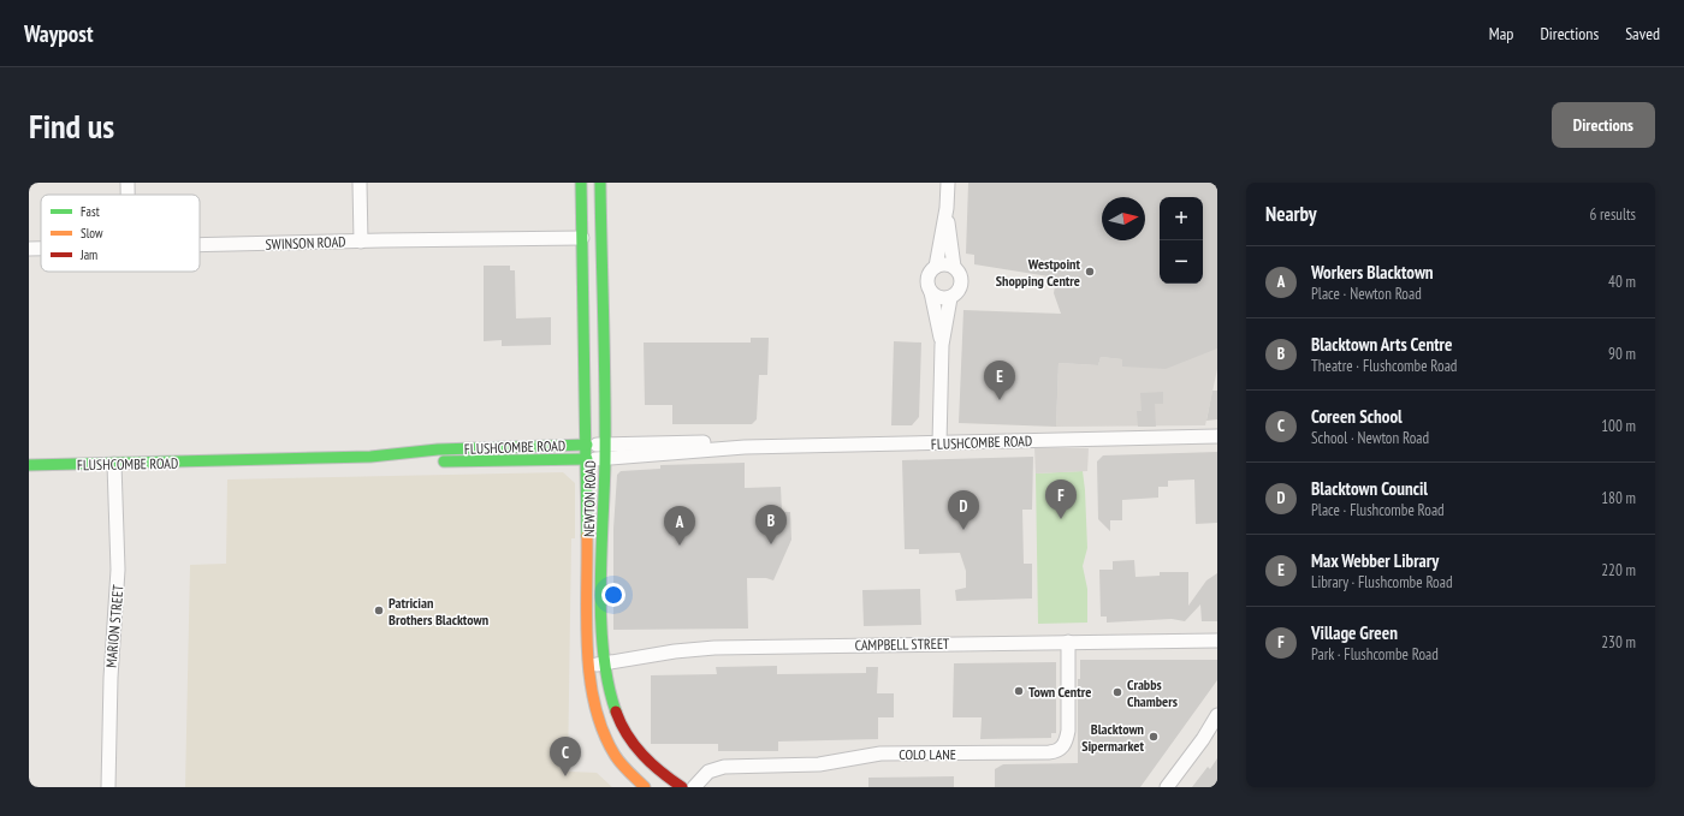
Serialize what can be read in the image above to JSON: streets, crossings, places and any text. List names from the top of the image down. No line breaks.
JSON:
{"streets":{"main road":["FLUSHCOMBE ROAD","NEWTON ROAD"],"street":["SWINSON ROAD","MARION STREET","CAMPBELL STREET","COLO LANE"]},"crossings":[["SWINSON ROAD","NEWTON ROAD"],["FLUSHCOMBE ROAD","NEWTON ROAD"],["FLUSHCOMBE ROAD","MARION STREET"],["NEWTON ROAD","CAMPBELL STREET"],["CAMPBELL STREET","COLO LANE"]],"places":["Westpoint Shopping Centre","Patrician Brothers Blacktown","Town Centre","Crabbs Chambers","Blacktown Sipermarket"],"legend":["Fast","Slow","Jam"],"north":"right","page":{"header":"Waypost","nav":["Map","Directions","Saved"],"buttons":"Directions","title":"Find us","heading":["Nearby","6 results"],"map_buttons":["+","−"],"list":[{"mark":"A","name":"Workers Blacktown","note":"Place · Newton Road","value":"40 m"},{"mark":"B","name":"Blacktown Arts Centre","note":"Theatre · Flushcombe Road","value":"90 m"},{"mark":"C","name":"Coreen School","note":"School · Newton Road","value":"100 m"},{"mark":"D","name":"Blacktown Council","note":"Place · Flushcombe Road","value":"180 m"},{"mark":"E","name":"Max Webber Library","note":"Library · Flushcombe Road","value":"220 m"},{"mark":"F","name":"Village Green","note":"Park · Flushcombe Road","value":"230 m"}],"pins":["E","F","D","B","A","C"]}}
